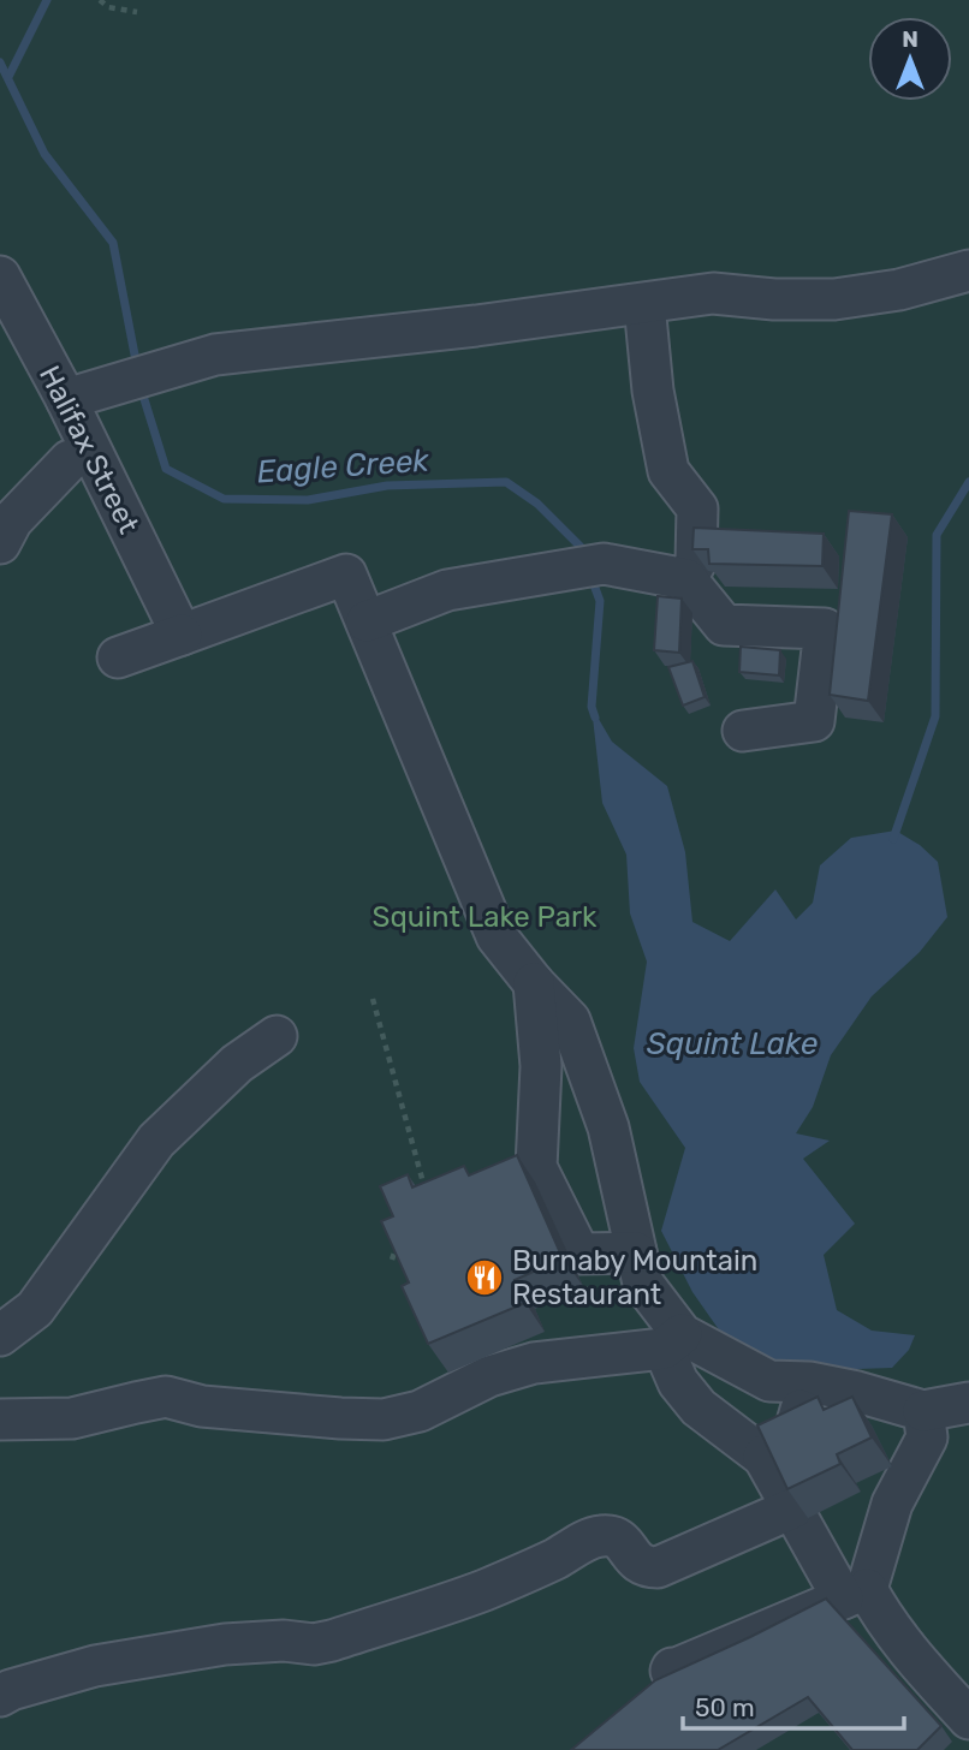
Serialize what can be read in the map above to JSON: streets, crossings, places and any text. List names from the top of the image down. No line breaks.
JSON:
{"streets":{"street":["Halifax Street"]},"water":["Eagle Creek","Squint Lake"],"parks":["Squint Lake Park"],"places":{"restaurant":["Burnaby Mountain Restaurant"]},"scale_bar":"50 m","north":"top"}
